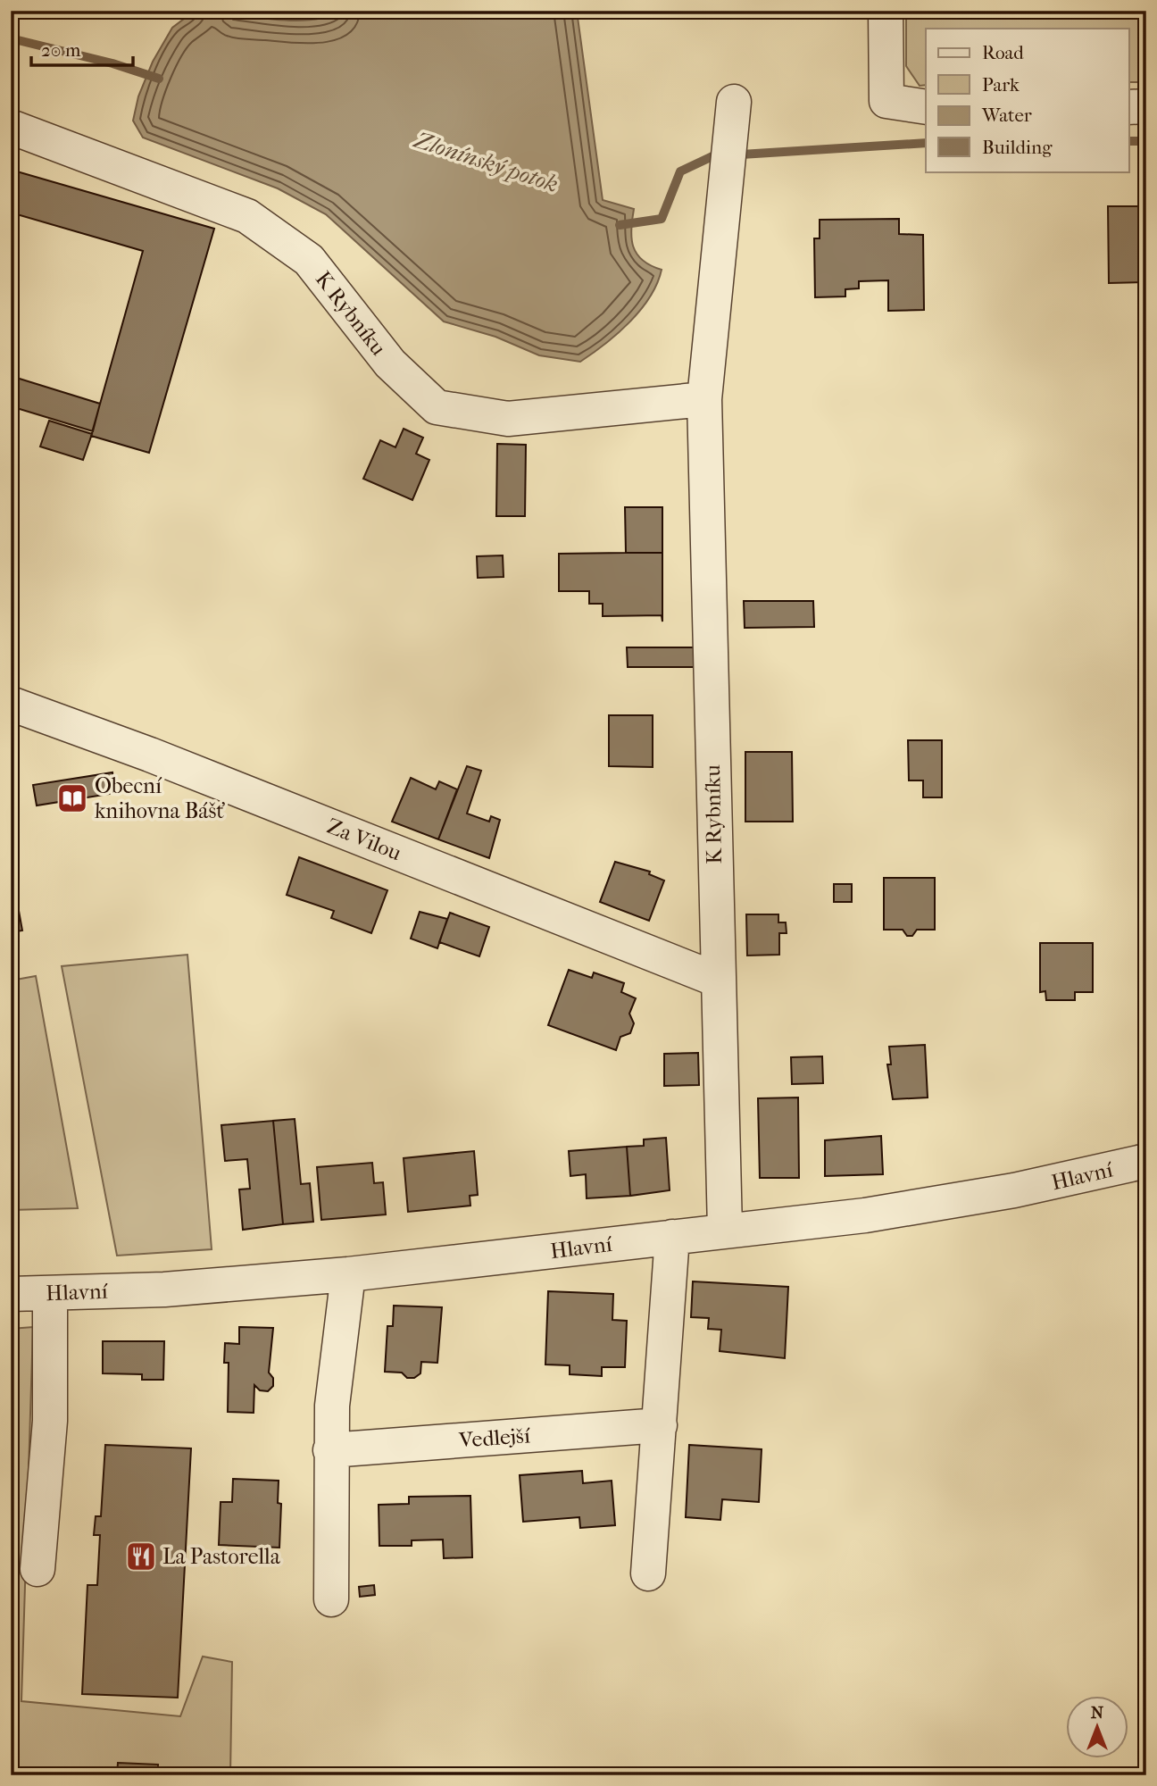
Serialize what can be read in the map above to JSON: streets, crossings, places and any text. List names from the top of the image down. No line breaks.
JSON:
{"streets":{"street":["K Rybníku","Za Vilou","Hlavní","Vedlejší"]},"crossings":[["K Rybníku","Za Vilou"],["K Rybníku","Hlavní"]],"water":["Zlonínský potok"],"places":{"library":["Obecní knihovna Bášť"],"restaurant":["La Pastorella"]},"legend":["Road","Park","Water","Building"],"scale_bar":"20 m","north":"top"}
